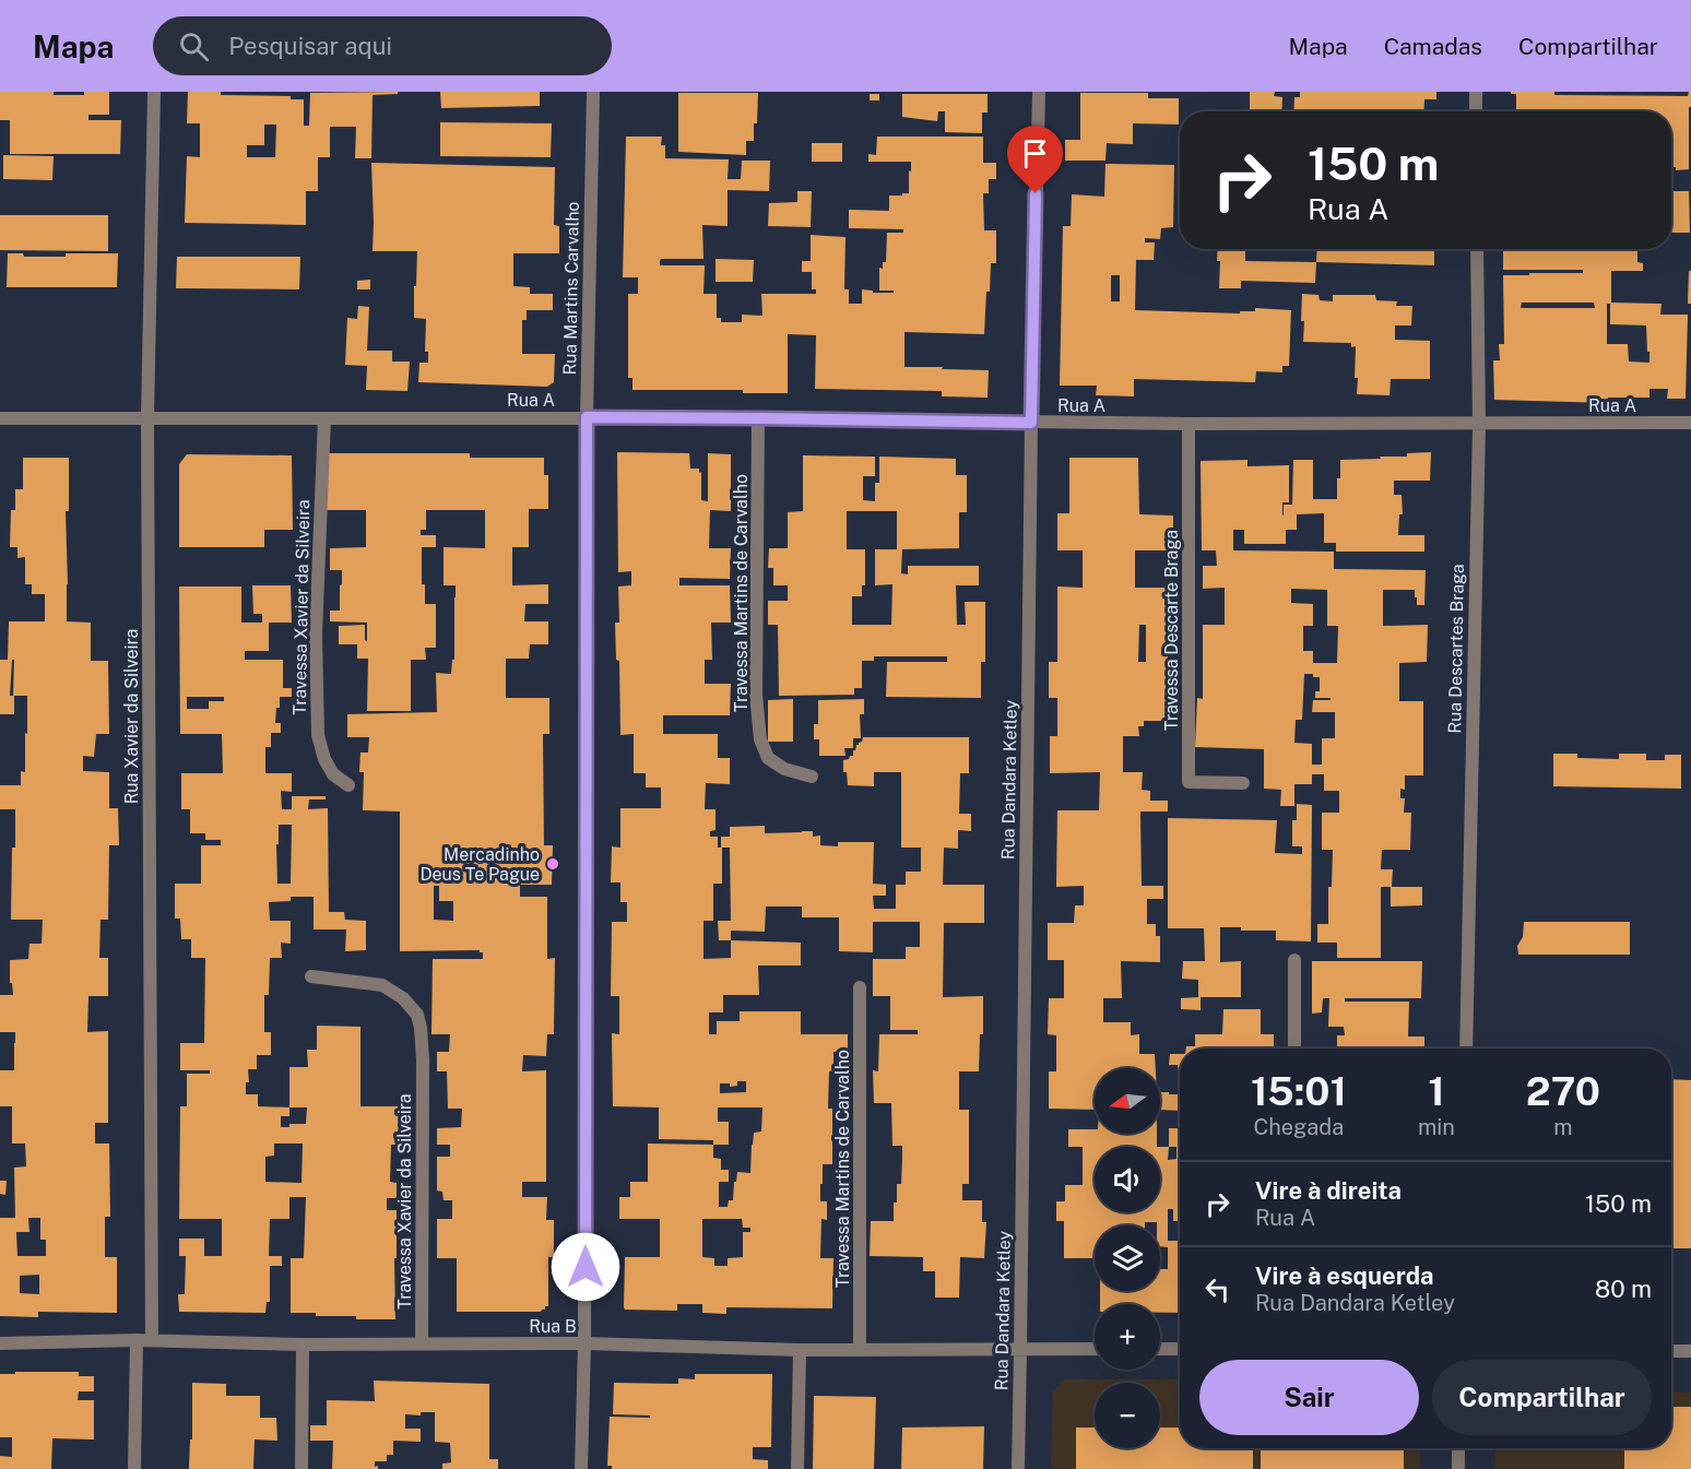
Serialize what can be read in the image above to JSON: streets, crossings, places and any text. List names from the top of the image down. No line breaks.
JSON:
{"streets":{"street":["Rua Martins Carvalho","Rua A","Travessa Martins de Carvalho","Travessa Xavier da Silveira","Travessa Descarte Braga","Rua Descartes Braga","Rua Xavier da Silveira","Rua Dandara Ketley","Rua B"]},"crossings":[["Rua Martins Carvalho","Rua A"],["Rua Martins Carvalho","Rua B"],["Rua A","Travessa Martins de Carvalho"],["Rua A","Travessa Xavier da Silveira"],["Rua A","Travessa Descarte Braga"],["Rua A","Rua Descartes Braga"],["Rua A","Rua Xavier da Silveira"],["Rua A","Rua Dandara Ketley"],["Travessa Martins de Carvalho","Rua B"],["Travessa Xavier da Silveira","Rua B"],["Rua Xavier da Silveira","Rua B"],["Rua Dandara Ketley","Rua B"]],"places":["Mercadinho Deus Te Pague"],"north":"left","page":{"header":"Mapa","search":"Pesquisar aqui","nav":["Mapa","Camadas","Compartilhar"],"turn":["150 m","Rua A"],"eta":["15:01","Chegada","1","min","270","m"],"map_buttons":["+","−"],"list":[{"name":"Vire à direita","note":"Rua A","value":"150 m"},{"name":"Vire à esquerda","note":"Rua Dandara Ketley","value":"80 m"}],"buttons":["Sair","Compartilhar"]}}
